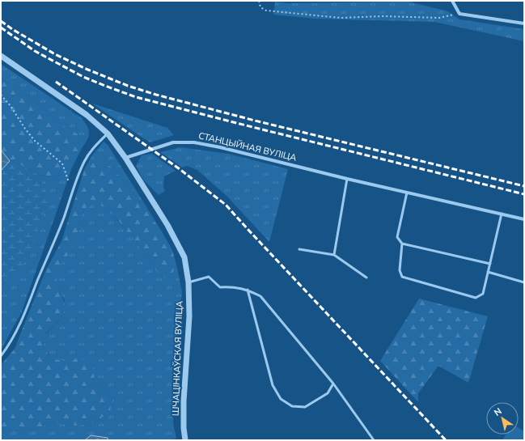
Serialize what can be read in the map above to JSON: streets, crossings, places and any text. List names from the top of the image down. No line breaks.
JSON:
{"streets":{"street":["СТАНЦЫЙНАЯ ВУЛІЦА","ШЧАЦІНКАЎСКАЯ ВУЛІЦА"]},"crossings":[["СТАНЦЫЙНАЯ ВУЛІЦА","ШЧАЦІНКАЎСКАЯ ВУЛІЦА"]],"north":"top left"}
